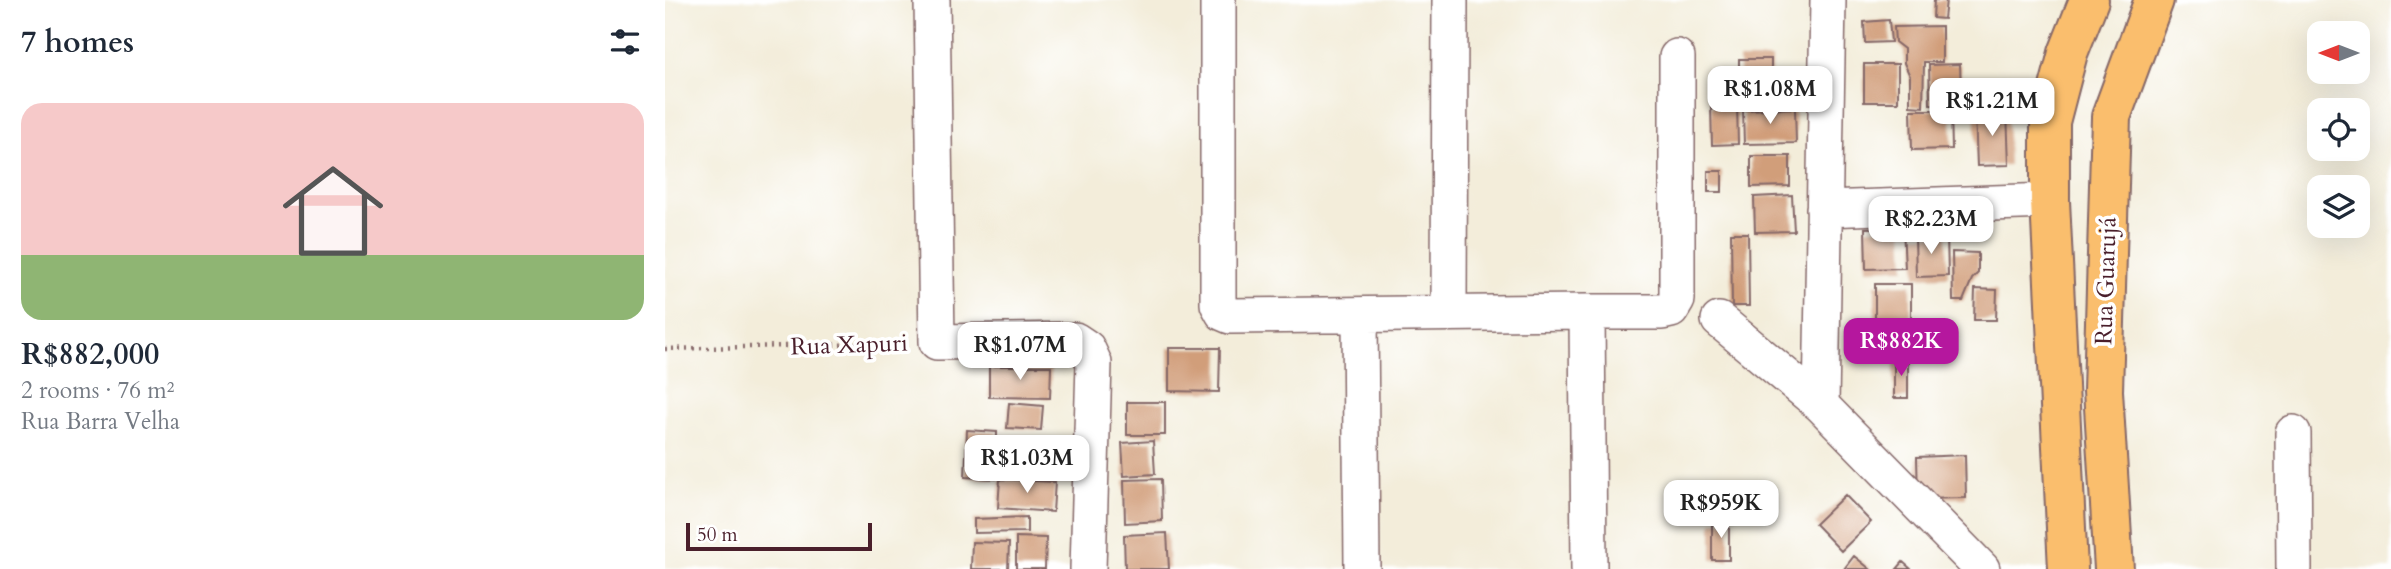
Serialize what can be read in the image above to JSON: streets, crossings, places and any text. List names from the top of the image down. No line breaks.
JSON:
{"streets":{"main road":["Rua Guarujá"],"street":["Rua Xapuri"]},"scale_bar":"50 m","north":"left","page":{"heading":"7 homes","price":["R$1.08M","R$1.21M","R$2.23M","R$882K","R$1.07M","R$1.03M","R$959K"],"list":[{"name":"R$882,000","note":"2 rooms · 76 m² · Rua Barra Velha"}],"scale":"50 m"}}
